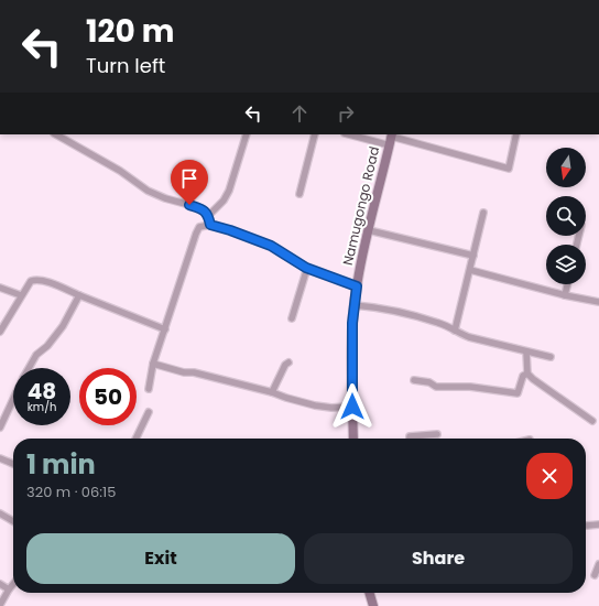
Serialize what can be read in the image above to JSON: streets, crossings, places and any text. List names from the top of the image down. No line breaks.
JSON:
{"streets":{"main road":["Namugongo Road"]},"north":"bottom","page":{"turn":["120 m","Turn left"],"speed":"48 km/h","limit":"50","heading":["1 min","320 m · 06:15"],"buttons":["Exit","Share"]}}
